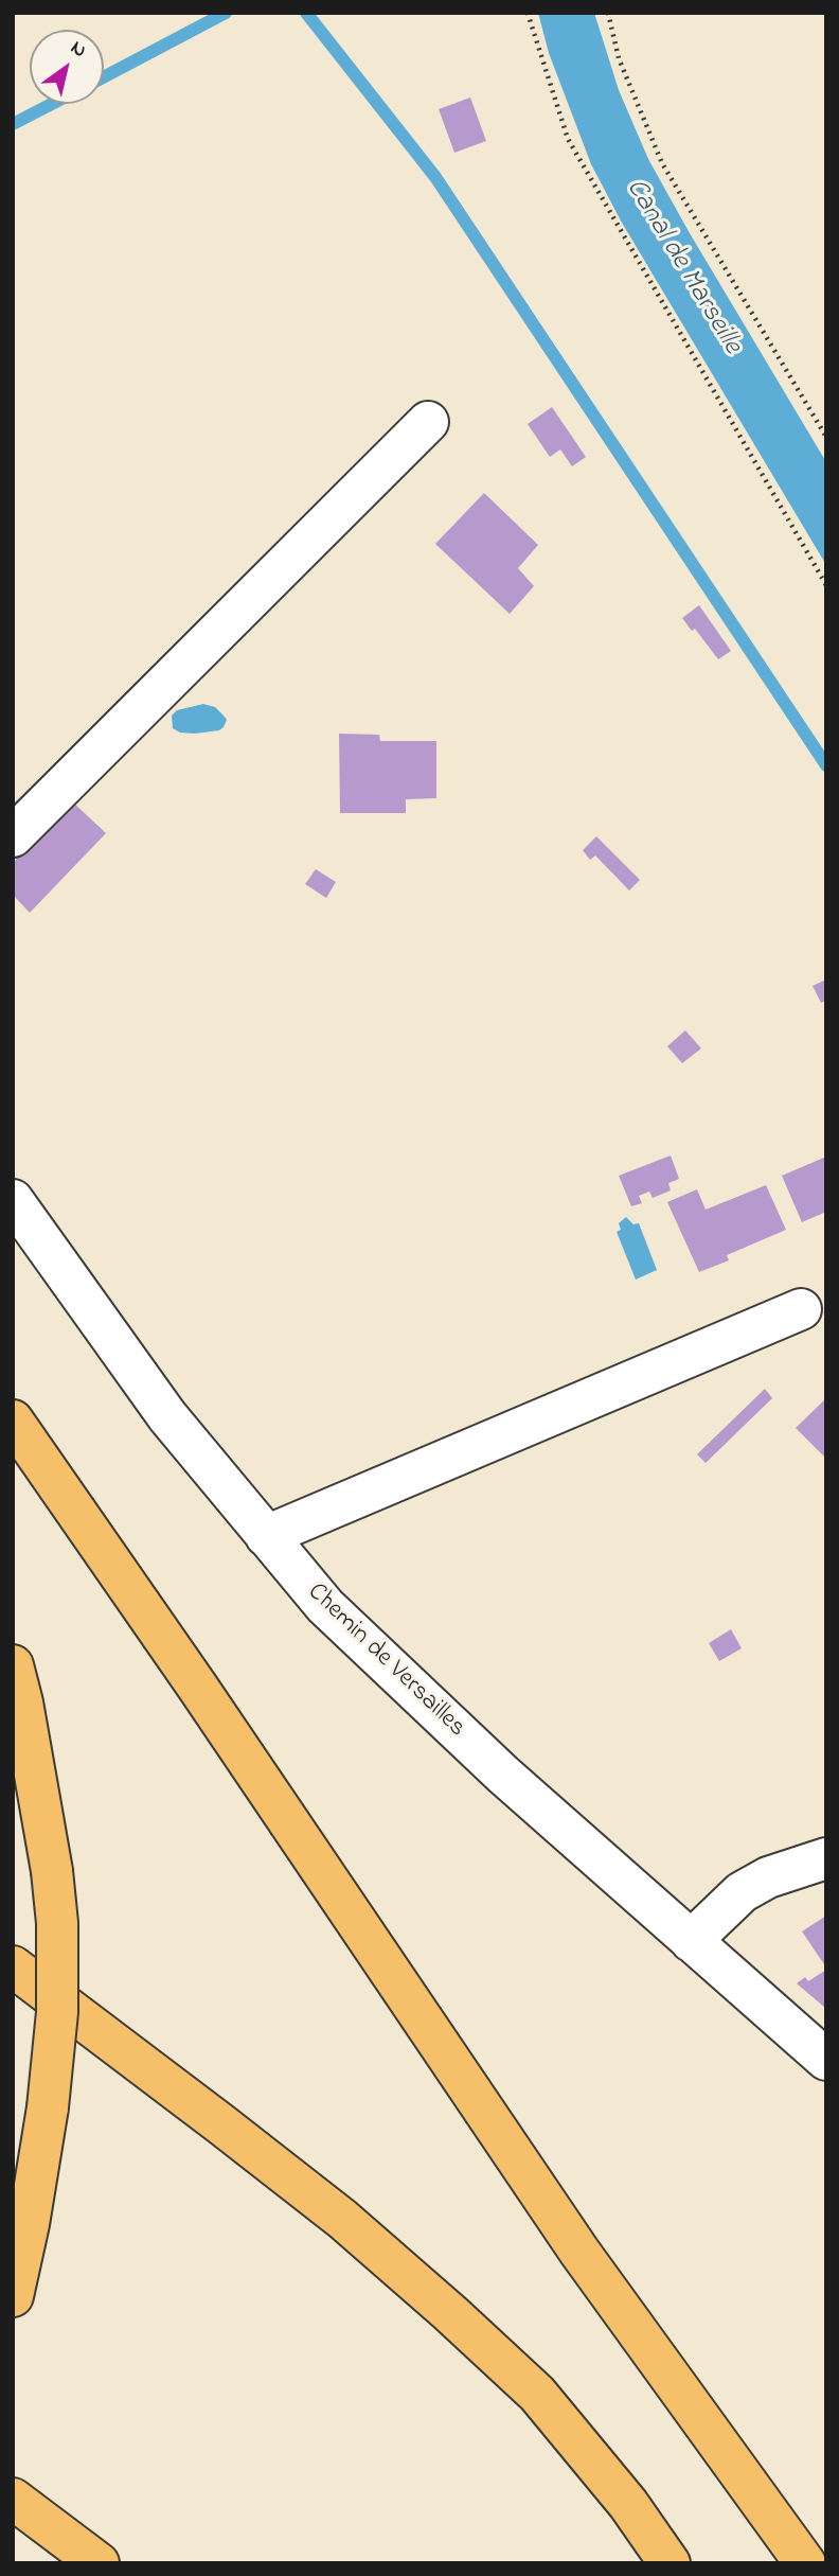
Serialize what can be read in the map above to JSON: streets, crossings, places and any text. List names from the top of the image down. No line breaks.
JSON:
{"streets":{"street":["Chemin de Versailles"]},"water":["Canal de Marseille"],"north":"top right"}
